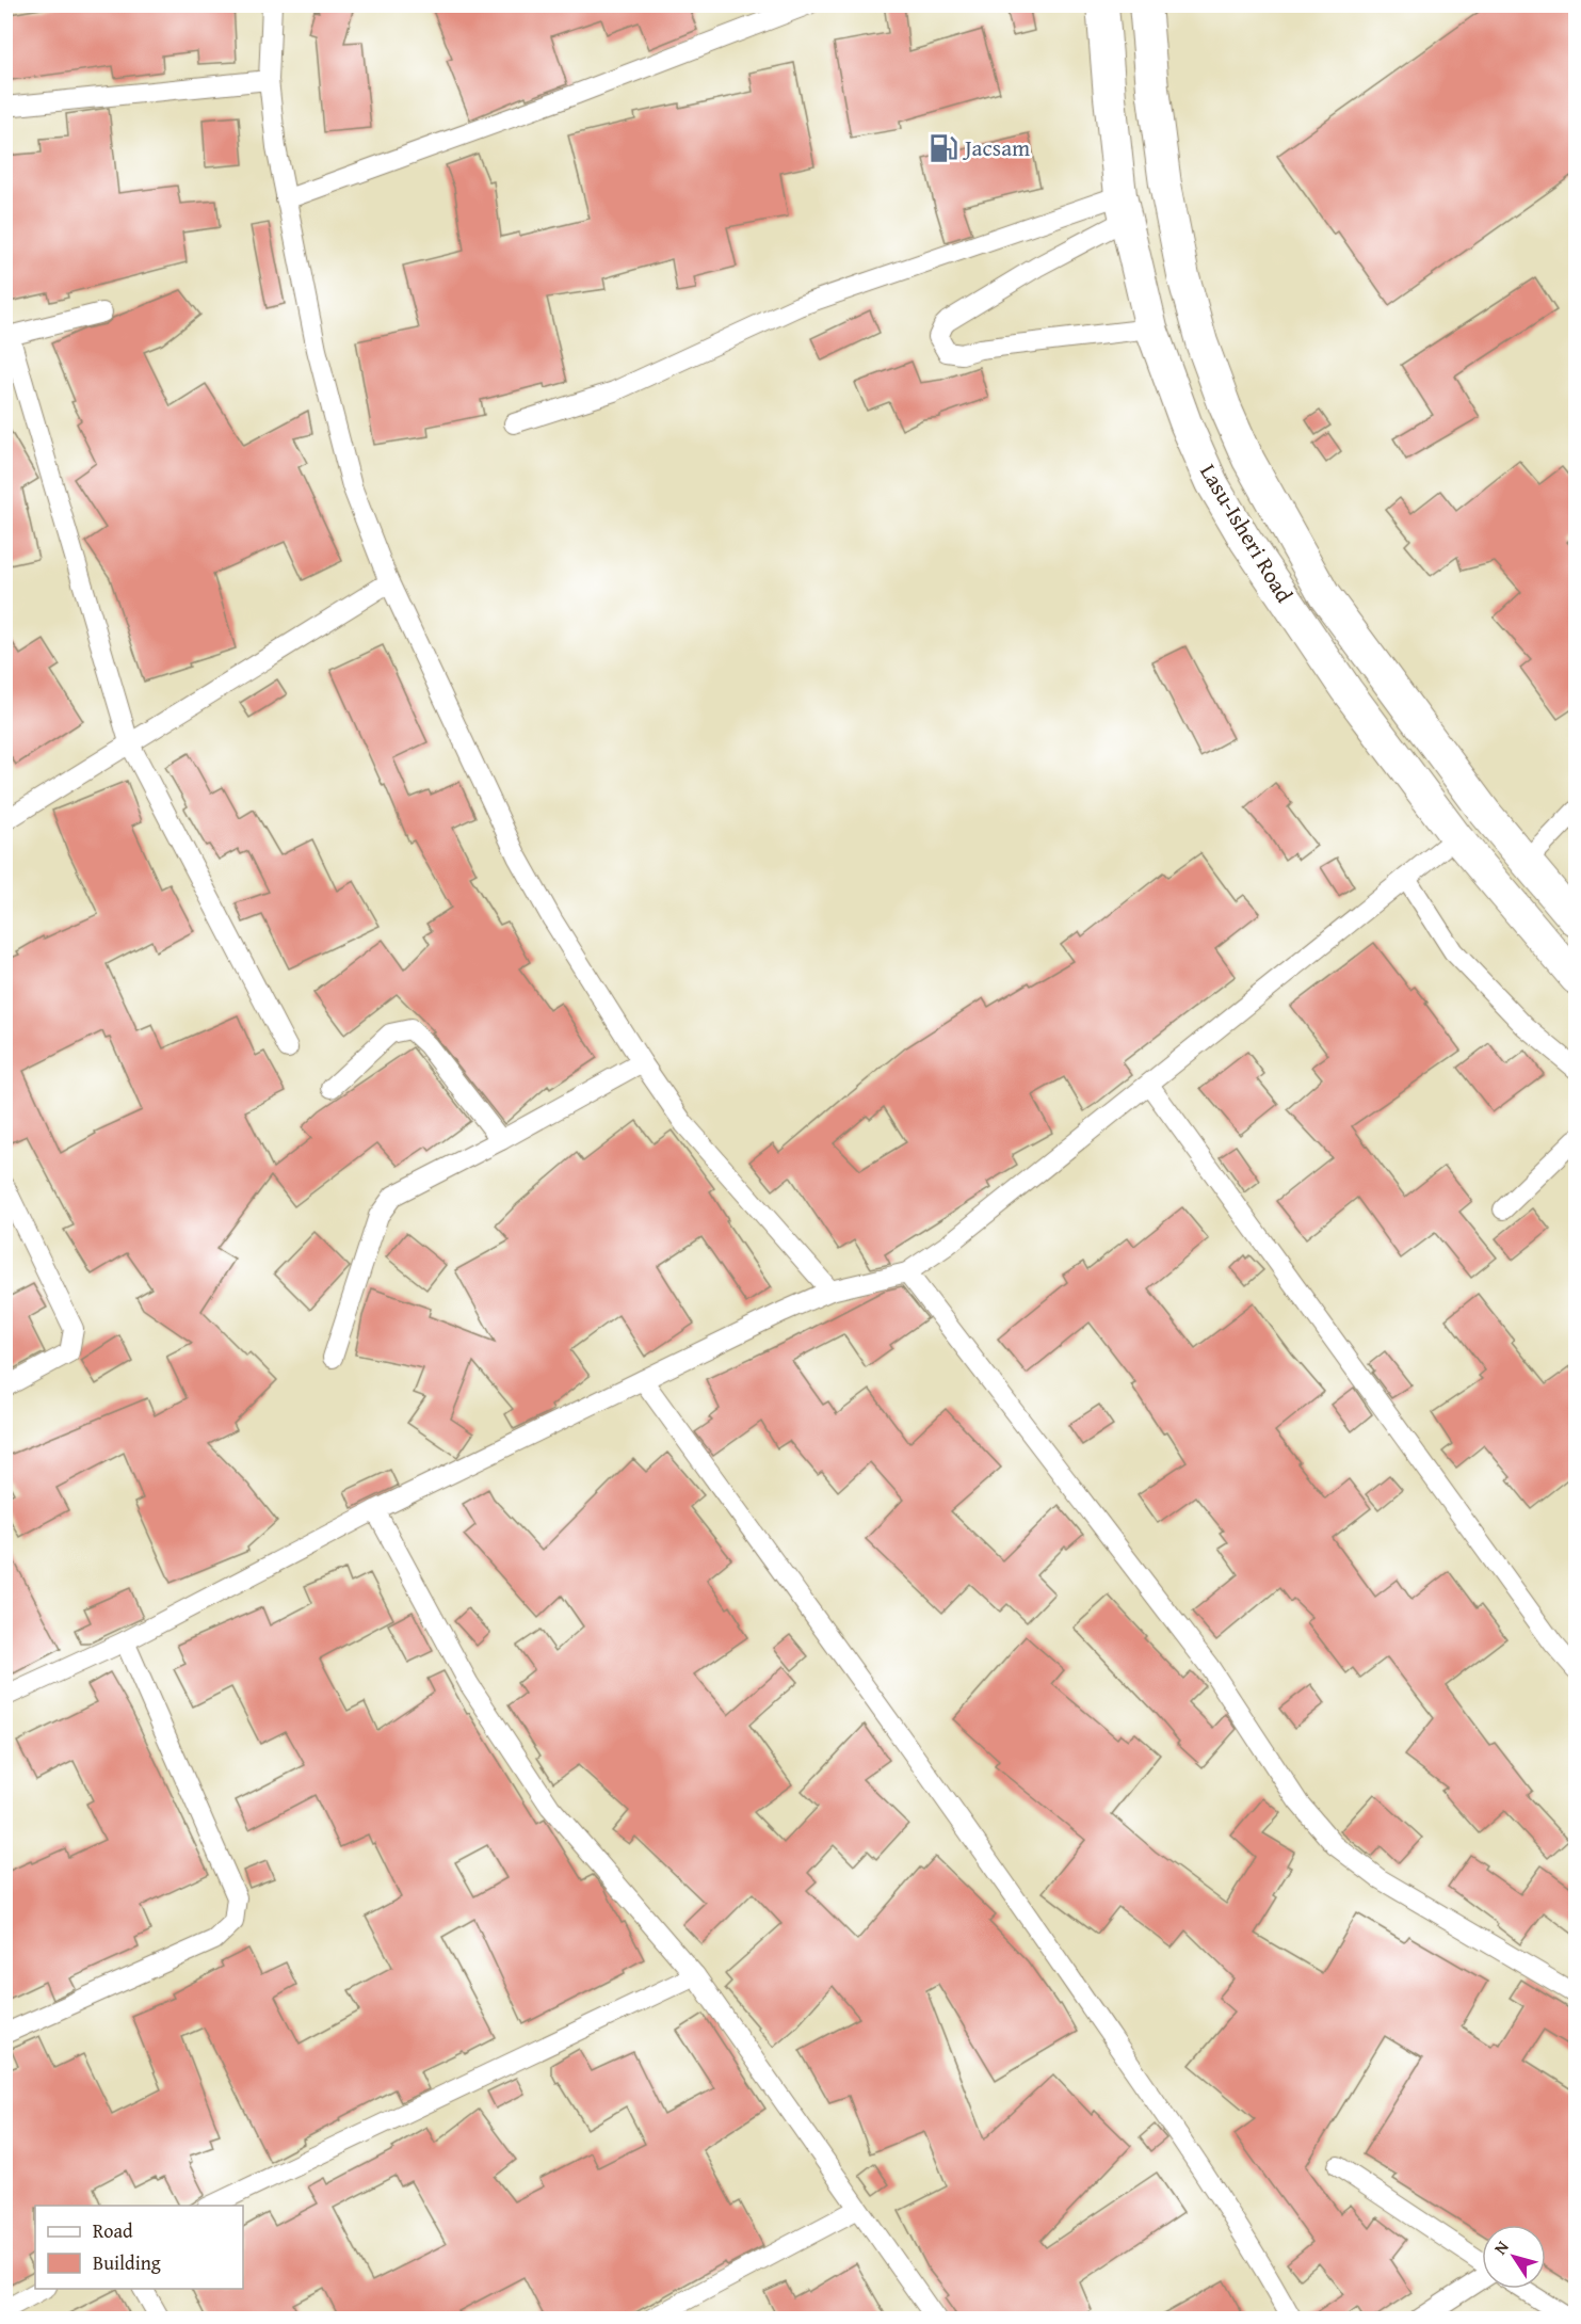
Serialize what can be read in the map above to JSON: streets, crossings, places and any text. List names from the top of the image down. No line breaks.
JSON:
{"streets":{"main road":["Lasu-Isheri Road"]},"places":{"fuel station":["Jacsam"]},"legend":["Road","Building"],"north":"top left"}
